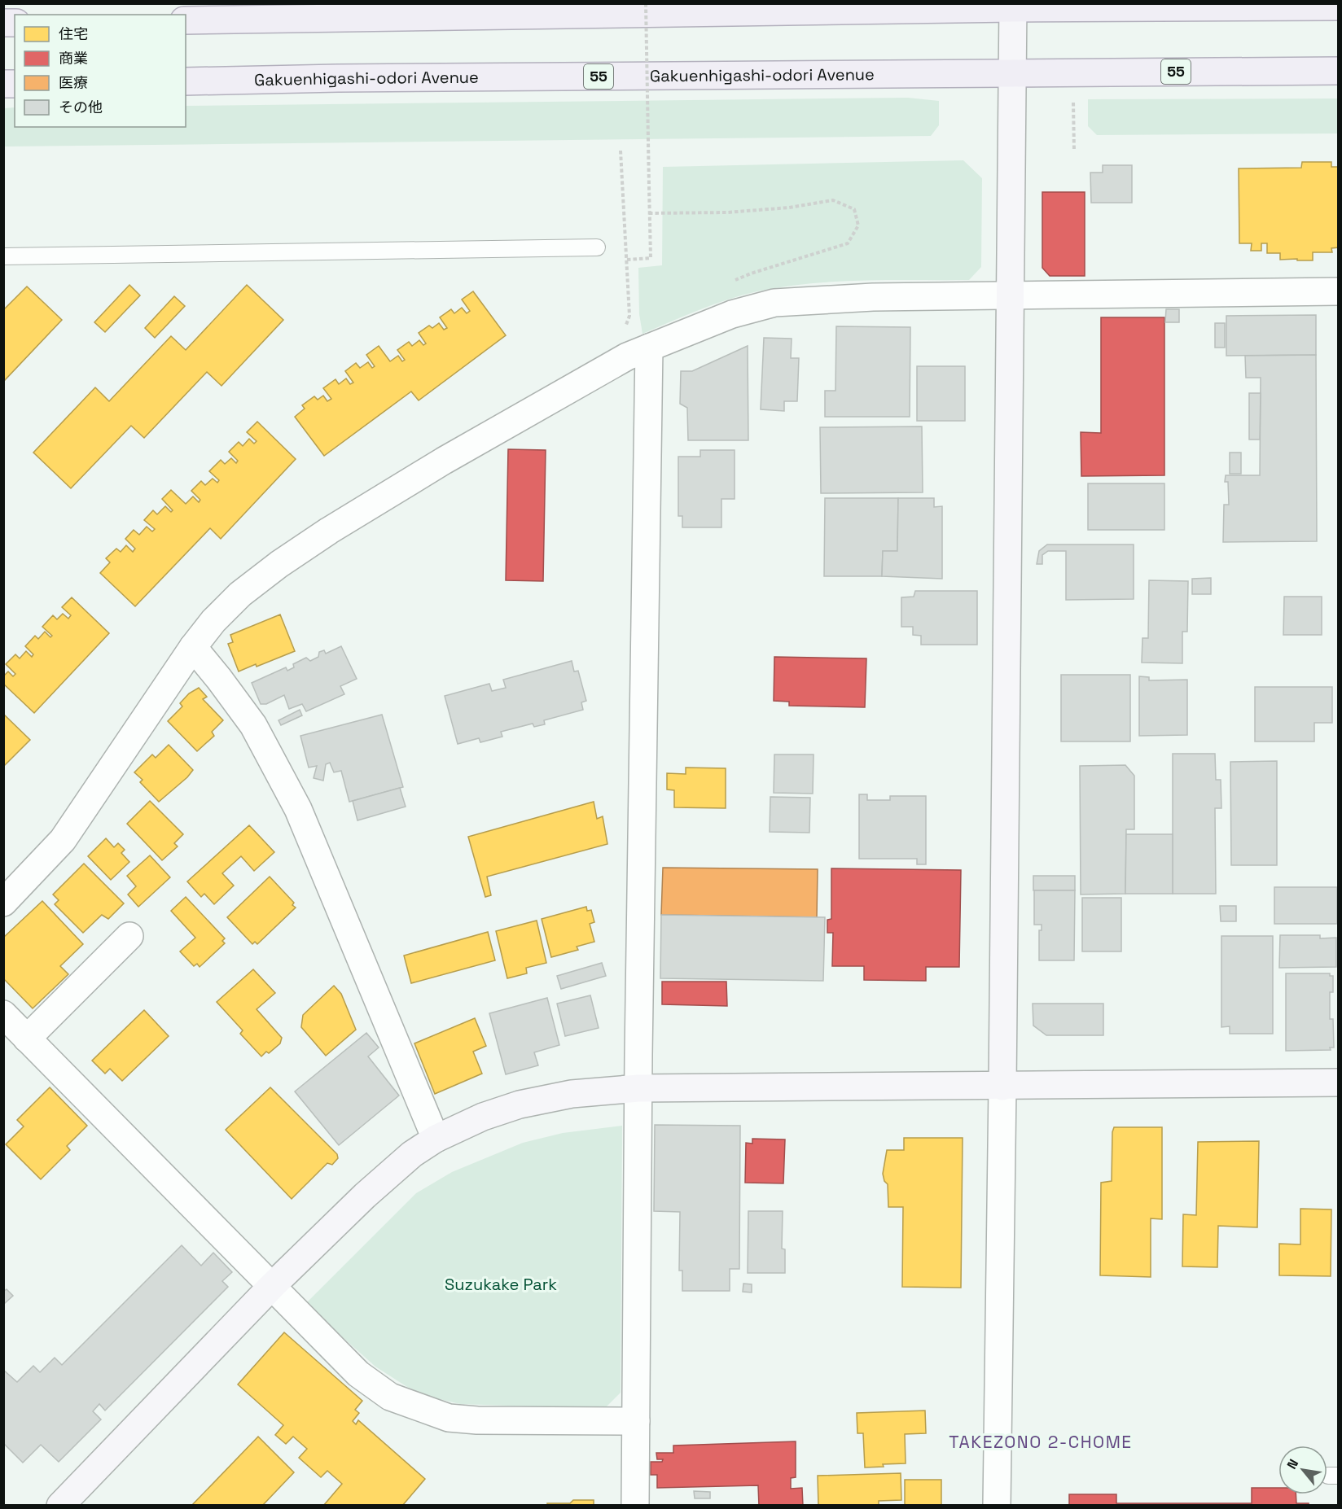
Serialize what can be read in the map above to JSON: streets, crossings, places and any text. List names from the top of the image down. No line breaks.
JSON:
{"streets":{"main road":["55","Gakuenhigashi-odori Avenue"]},"districts":["TAKEZONO 2-CHOME"],"parks":["Suzukake Park"],"legend":["住宅","商業","医療","その他"],"north":"top left"}
